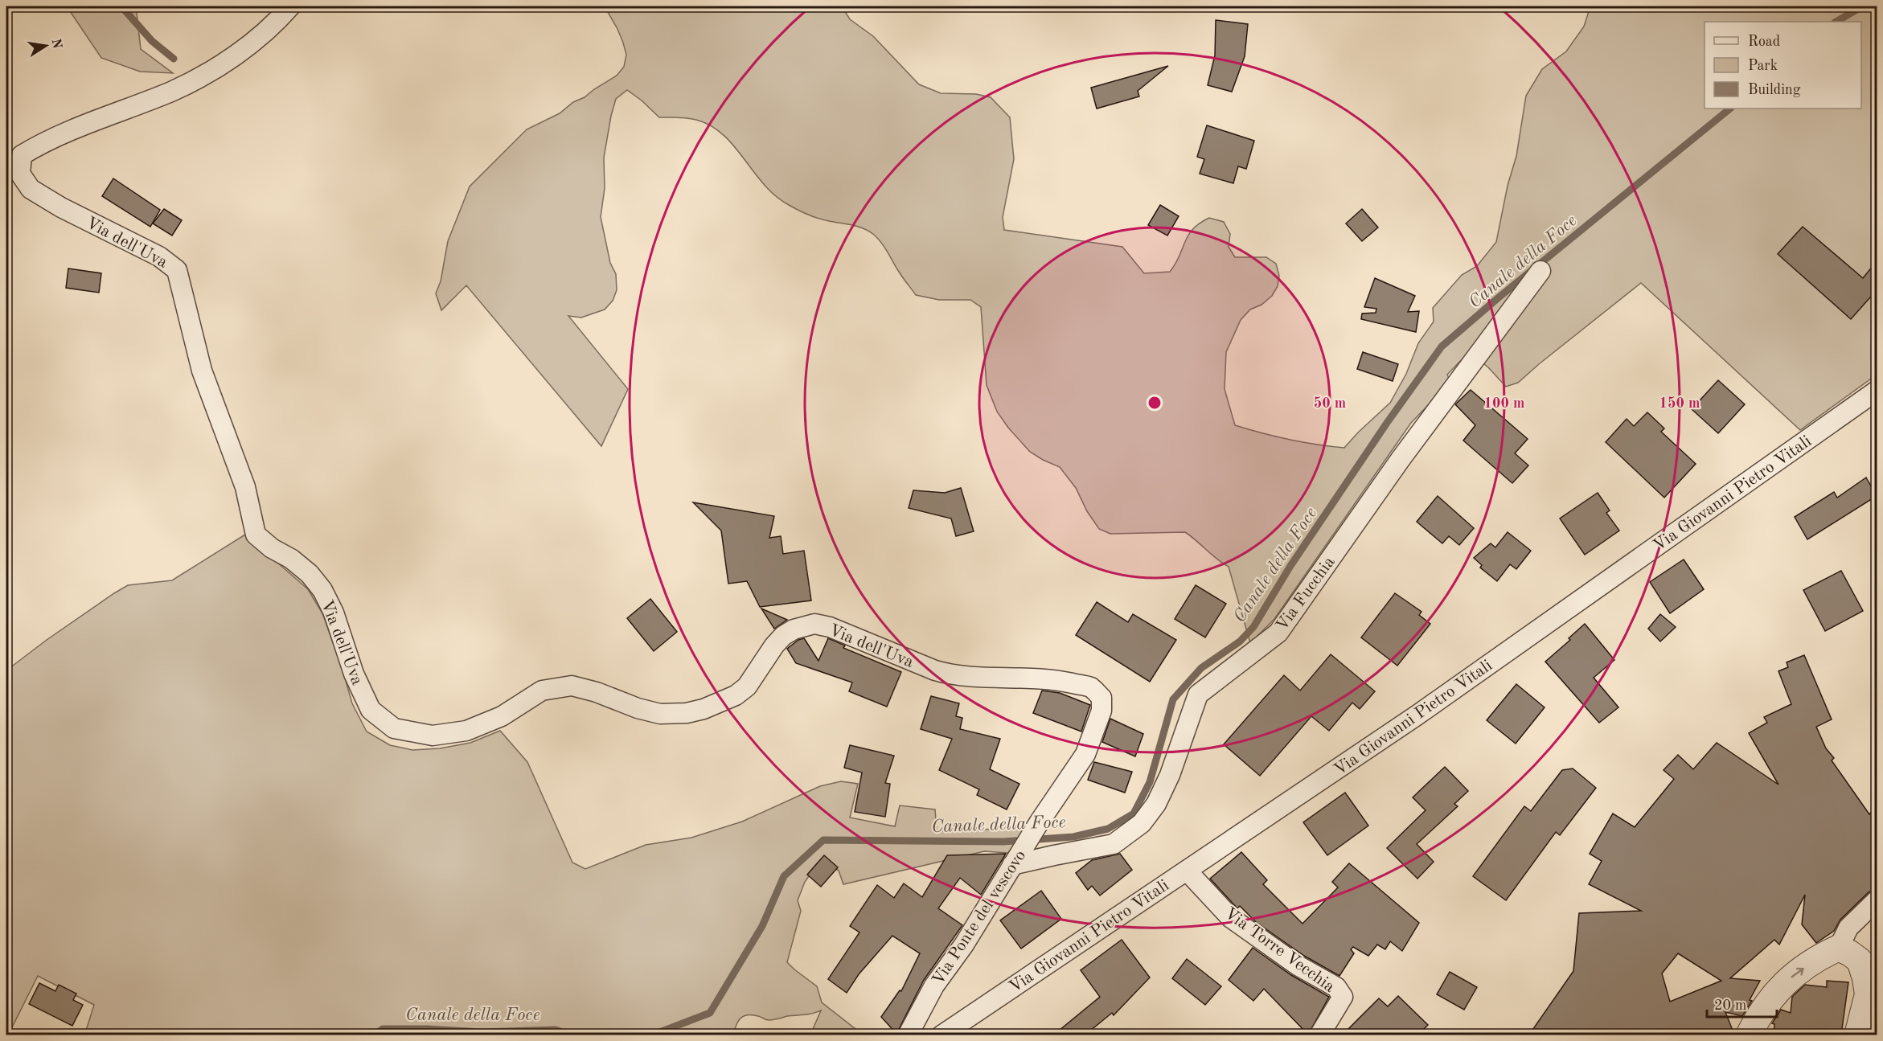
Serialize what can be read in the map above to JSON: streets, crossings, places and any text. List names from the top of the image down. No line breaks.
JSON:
{"streets":{"street":["Via dell'Uva","Via Giovanni Pietro Vitali","Via Fucchia","Via Ponte del vescovo","Via Torre Vecchia"]},"crossings":[["Via dell'Uva","Via Ponte del vescovo"],["Via Giovanni Pietro Vitali","Via Torre Vecchia"],["Via Fucchia","Via Ponte del vescovo"]],"water":["Canale della Foce"],"legend":["Road","Park","Building"],"scale_bar":"20 m","north":"right","rings":["50 m","100 m","150 m"]}
